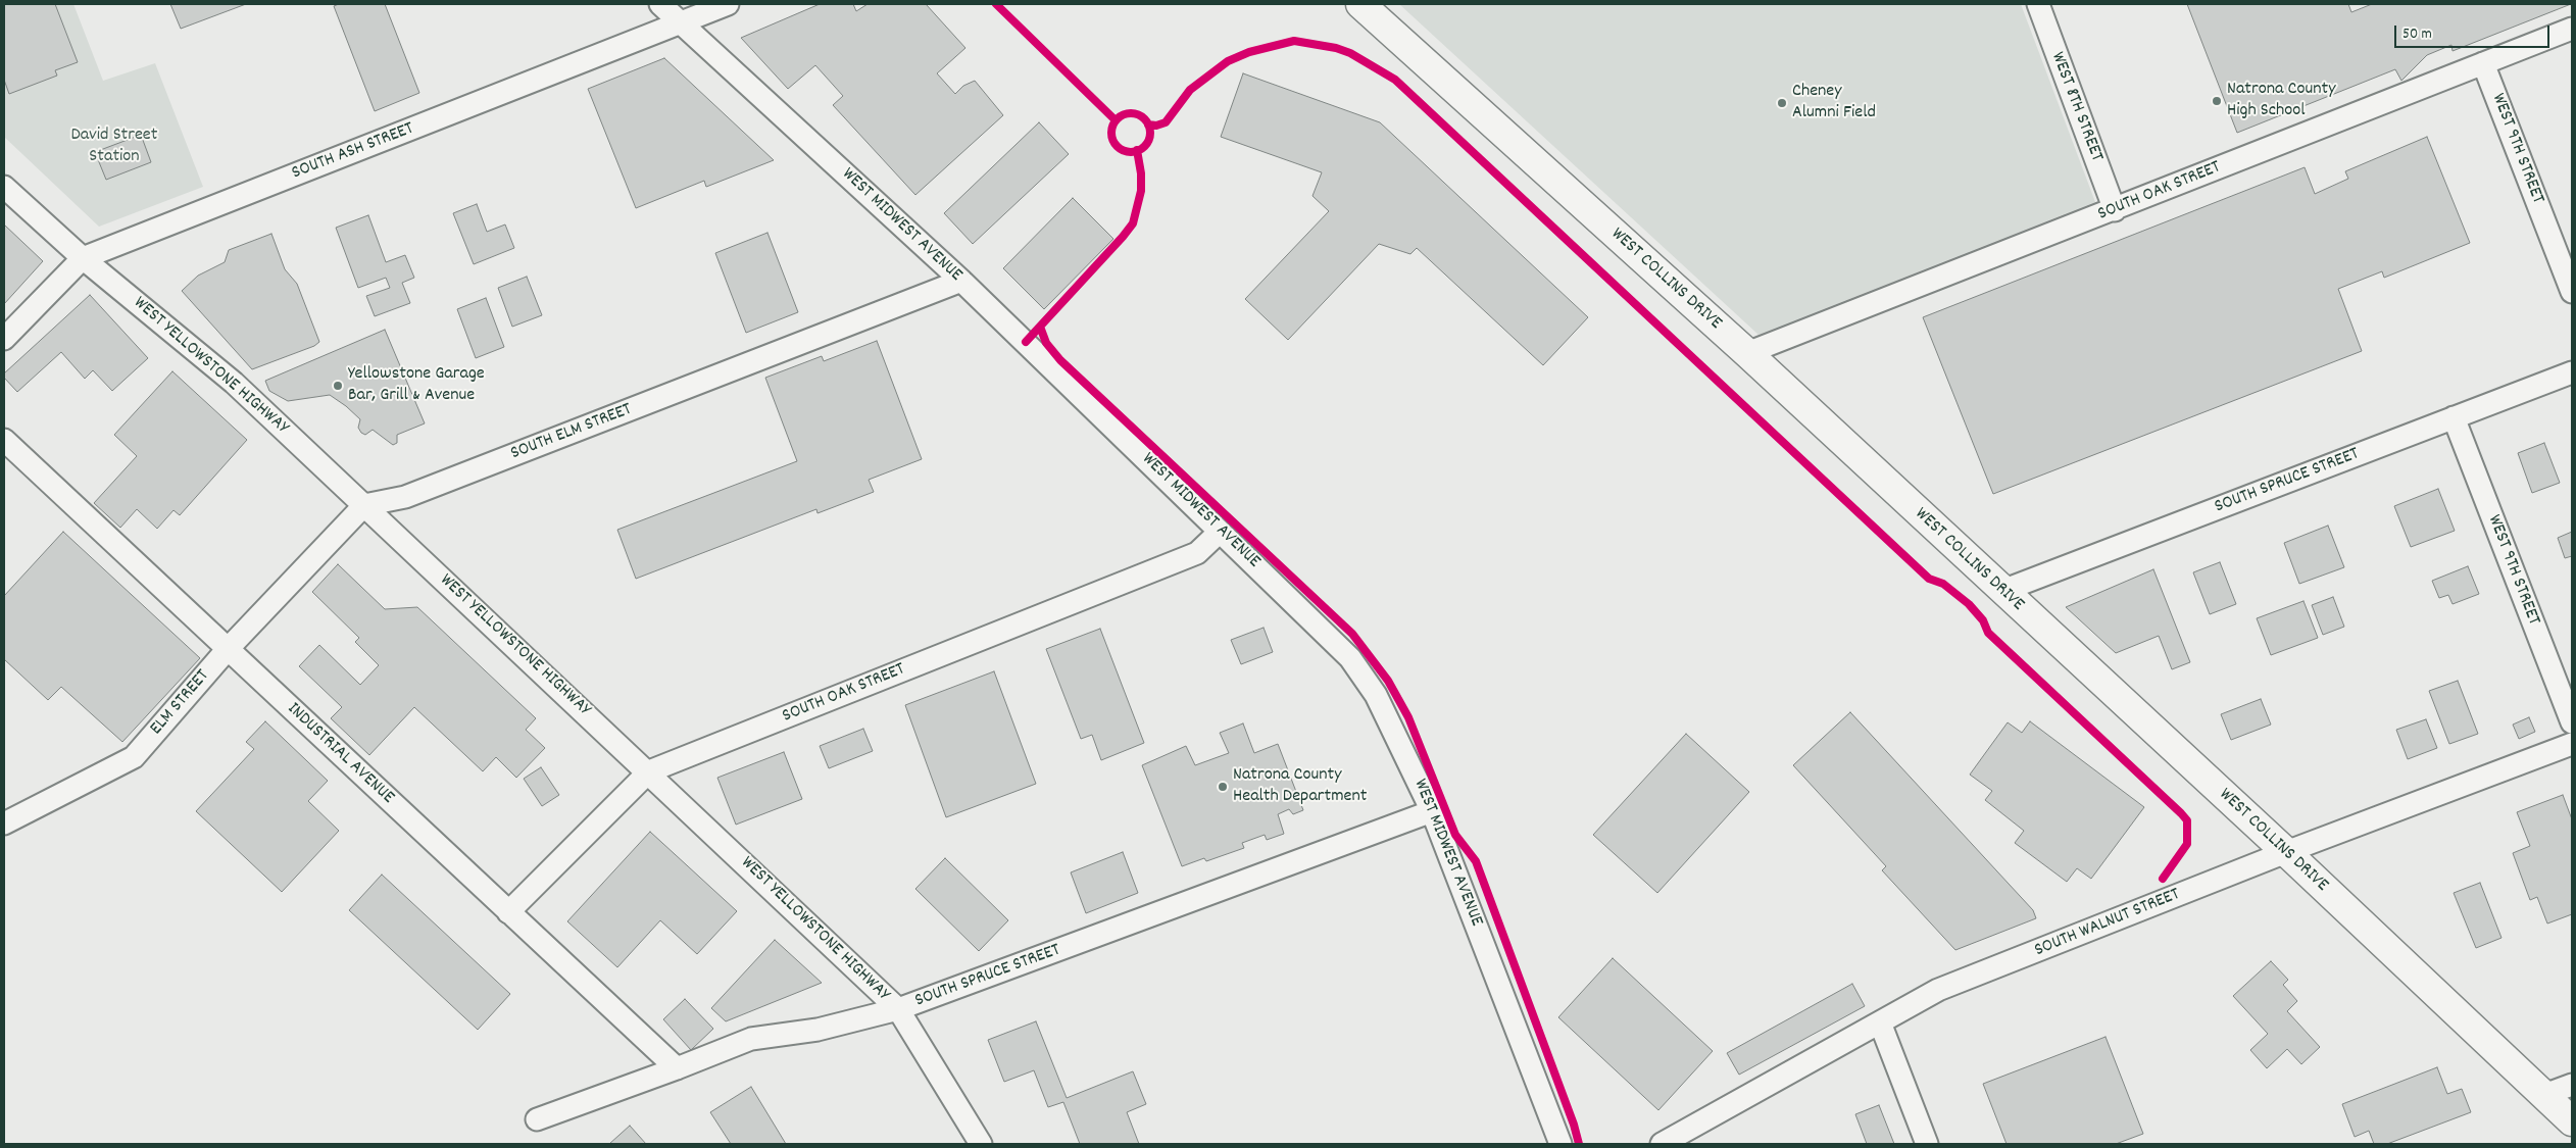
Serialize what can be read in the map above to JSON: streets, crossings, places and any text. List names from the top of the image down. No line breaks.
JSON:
{"streets":{"main road":["WEST COLLINS DRIVE"],"street":["WEST 8TH STREET","WEST 9TH STREET","SOUTH ASH STREET","SOUTH OAK STREET","WEST MIDWEST AVENUE","WEST YELLOWSTONE HIGHWAY","SOUTH ELM STREET","SOUTH SPRUCE STREET","ELM STREET","INDUSTRIAL AVENUE","SOUTH WALNUT STREET"]},"crossings":[["WEST 8TH STREET","SOUTH OAK STREET"],["WEST 9TH STREET","SOUTH OAK STREET"],["WEST 9TH STREET","SOUTH SPRUCE STREET"],["SOUTH ASH STREET","WEST MIDWEST AVENUE"],["SOUTH ASH STREET","WEST YELLOWSTONE HIGHWAY"],["SOUTH OAK STREET","WEST MIDWEST AVENUE"],["SOUTH OAK STREET","WEST COLLINS DRIVE"],["SOUTH OAK STREET","WEST YELLOWSTONE HIGHWAY"],["SOUTH OAK STREET","INDUSTRIAL AVENUE"],["WEST MIDWEST AVENUE","SOUTH ELM STREET"],["WEST MIDWEST AVENUE","SOUTH SPRUCE STREET"],["WEST COLLINS DRIVE","SOUTH SPRUCE STREET"],["WEST COLLINS DRIVE","SOUTH WALNUT STREET"],["WEST YELLOWSTONE HIGHWAY","SOUTH ELM STREET"],["WEST YELLOWSTONE HIGHWAY","SOUTH SPRUCE STREET"],["SOUTH SPRUCE STREET","INDUSTRIAL AVENUE"],["ELM STREET","INDUSTRIAL AVENUE"]],"parks":["David Street Station"],"places":["Natrona County High School","Cheney Alumni Field","Yellowstone Garage Bar, Grill & Avenue","Natrona County Health Department"],"scale_bar":"50 m"}
